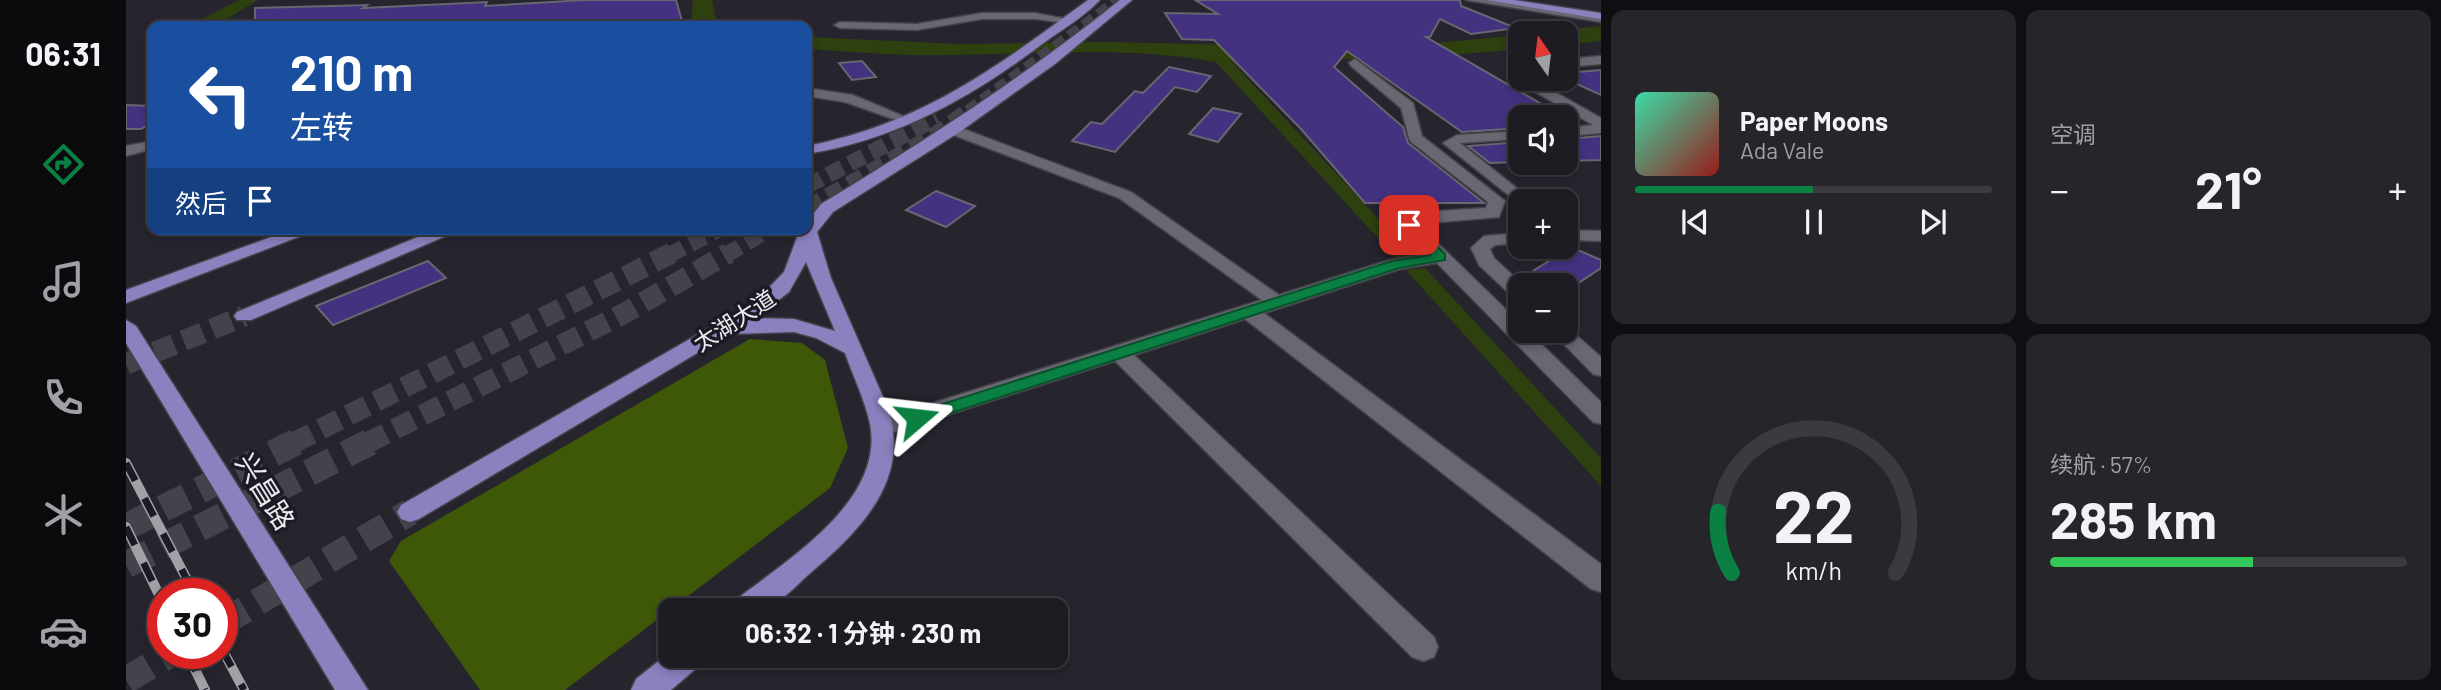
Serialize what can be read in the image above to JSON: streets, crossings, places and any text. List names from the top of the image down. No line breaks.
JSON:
{"streets":{"main road":["太湖大道","兴昌路"]},"north":"top","page":{"tabs":"06:31","tile":["空调",["续航 · 57%","285 km"]],"map_buttons":["+","−"],"turn":["210 m","左转"],"song":["Paper Moons","Ada Vale"],"heat":["−","21°","+"],"then":"然后","limit":"30","trip":"06:32 · 1 分钟 · 230 m","gauge":["22","km/h"]}}
